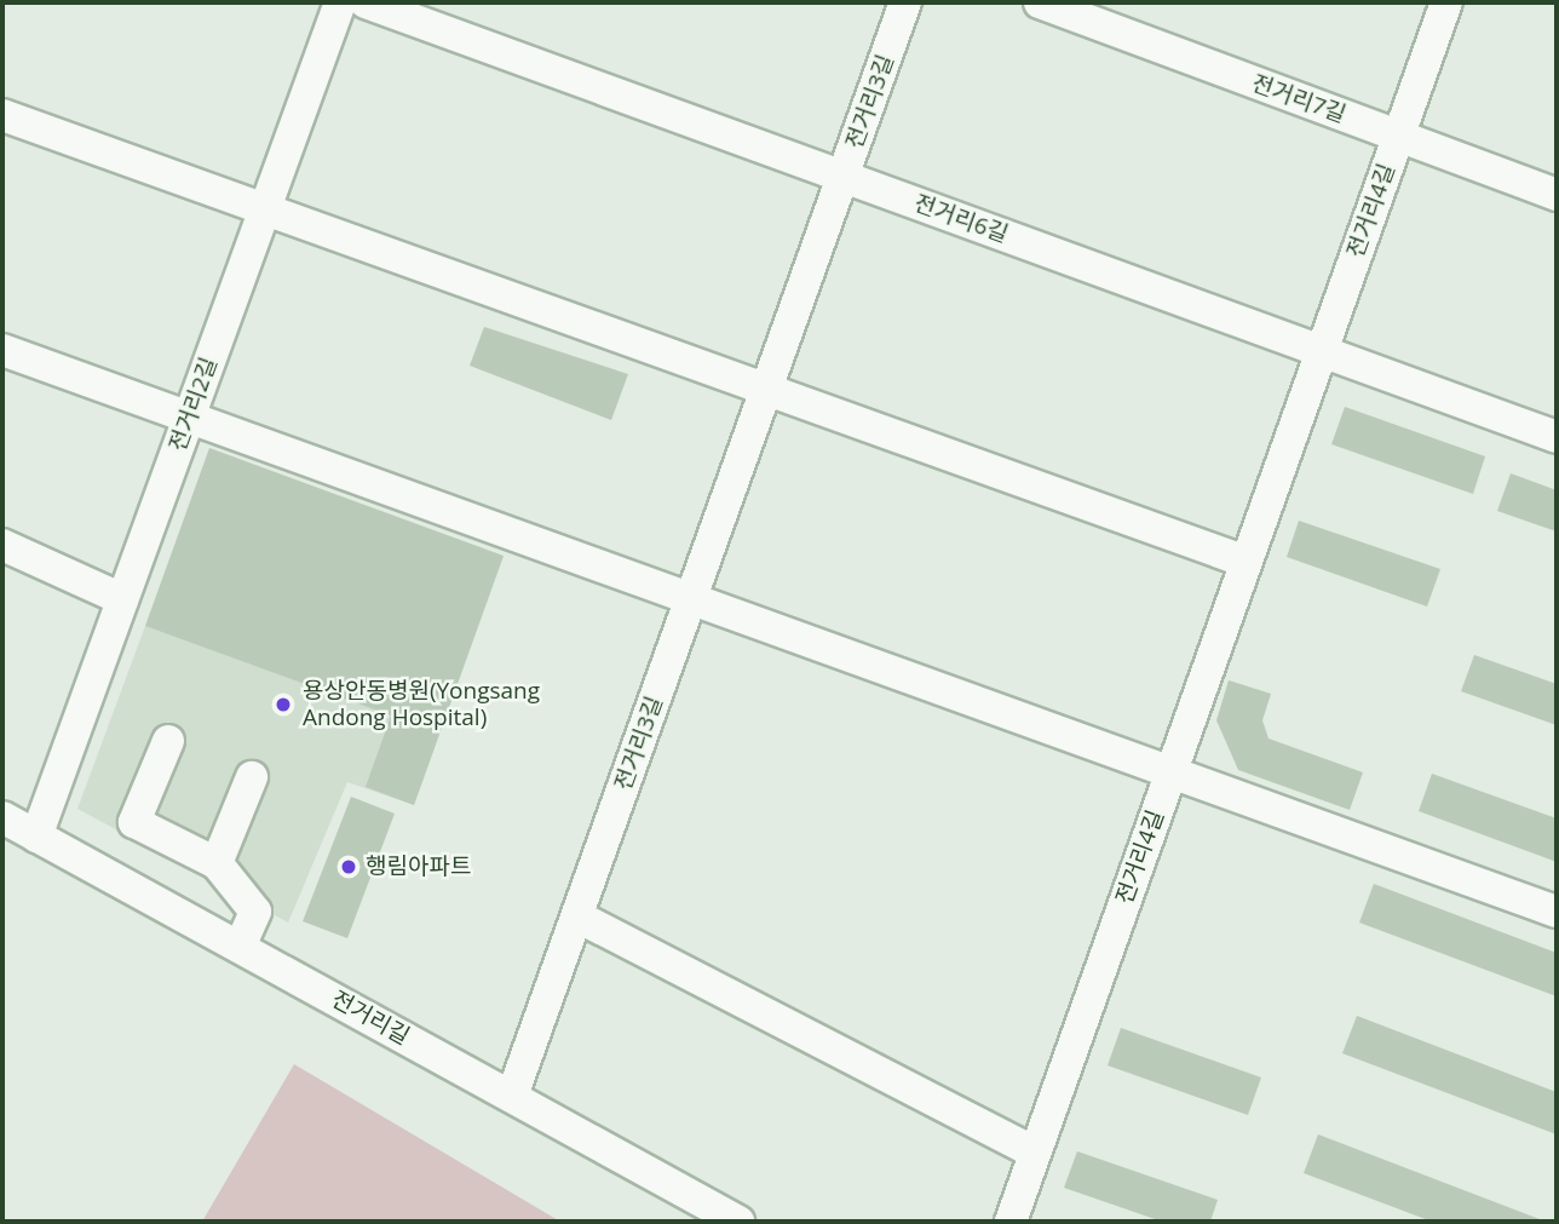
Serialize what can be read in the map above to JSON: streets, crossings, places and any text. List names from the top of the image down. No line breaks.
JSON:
{"streets":{"street":["전거리7길","전거리3길","전거리4길","전거리6길","전거리2길","전거리길"]},"crossings":[["전거리7길","전거리4길"],["전거리3길","전거리6길"],["전거리3길","전거리길"],["전거리4길","전거리6길"],["전거리2길","전거리길"]],"places":["용상안동병원(Yongsang Andong Hospital)","행림아파트"]}
